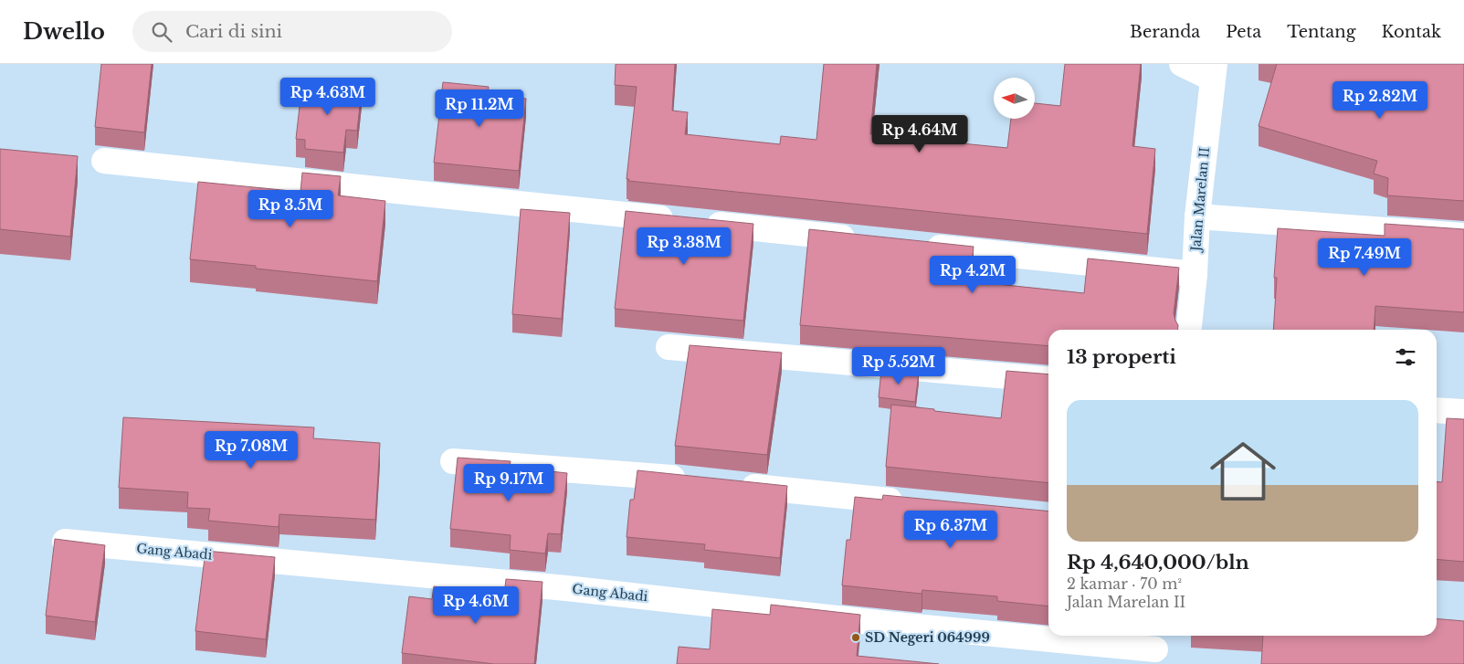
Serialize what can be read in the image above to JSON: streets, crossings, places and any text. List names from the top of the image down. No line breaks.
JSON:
{"streets":{"street":["Jalan Marelan II","Gang Abadi"]},"places":["SD Negeri 064999"],"north":"left","page":{"header":"Dwello","search":"Cari di sini","nav":["Beranda","Peta","Tentang","Kontak"],"price":["Rp 4.63M","Rp 2.82M","Rp 11.2M","Rp 4.64M","Rp 3.5M","Rp 3.38M","Rp 7.49M","Rp 4.2M","Rp 5.52M","Rp 7.08M","Rp 9.17M","Rp 6.37M","Rp 4.6M"],"heading":"13 properti","list":[{"name":"Rp 4,640,000/bln","note":"2 kamar · 70 m² · Jalan Marelan II"}]}}
